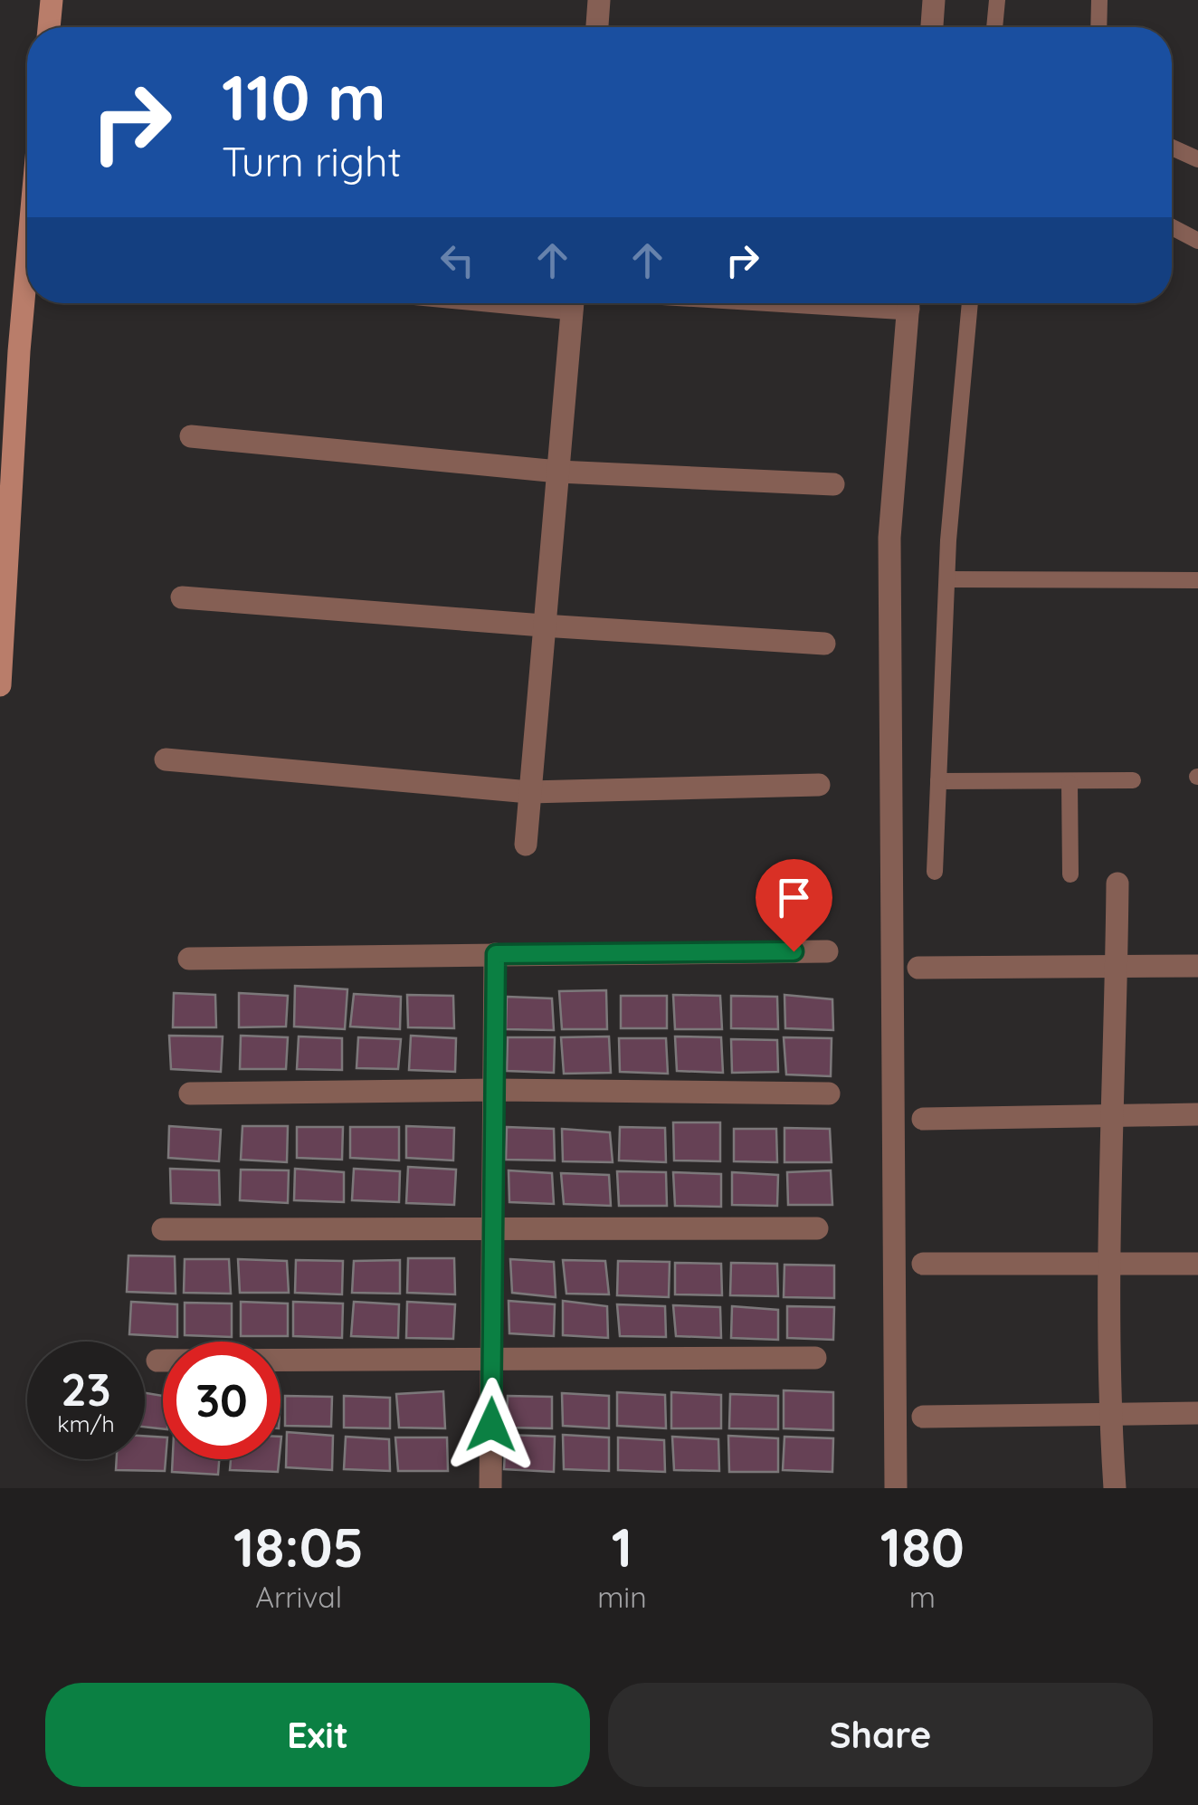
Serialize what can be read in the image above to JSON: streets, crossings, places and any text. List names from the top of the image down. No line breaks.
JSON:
{"page":{"turn":["110 m","Turn right"],"speed":"23 km/h","limit":"30","eta":["18:05","Arrival","1","min","180","m"],"buttons":["Exit","Share"]}}
